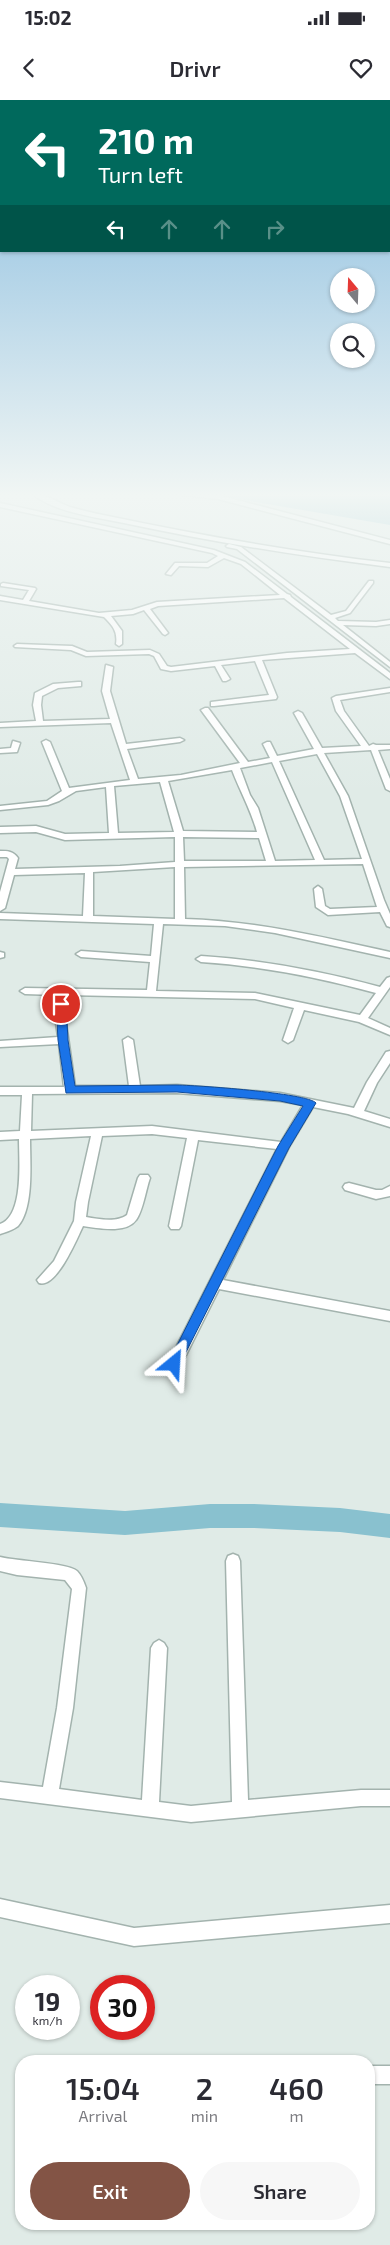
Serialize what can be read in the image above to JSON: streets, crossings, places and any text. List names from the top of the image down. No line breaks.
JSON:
{"north":"top","page":{"status":"15:02","header":"Drivr","turn":["210 m","Turn left"],"speed":"19 km/h","limit":"30","eta":["15:04","Arrival","2","min","460","m"],"buttons":["Exit","Share"]}}
